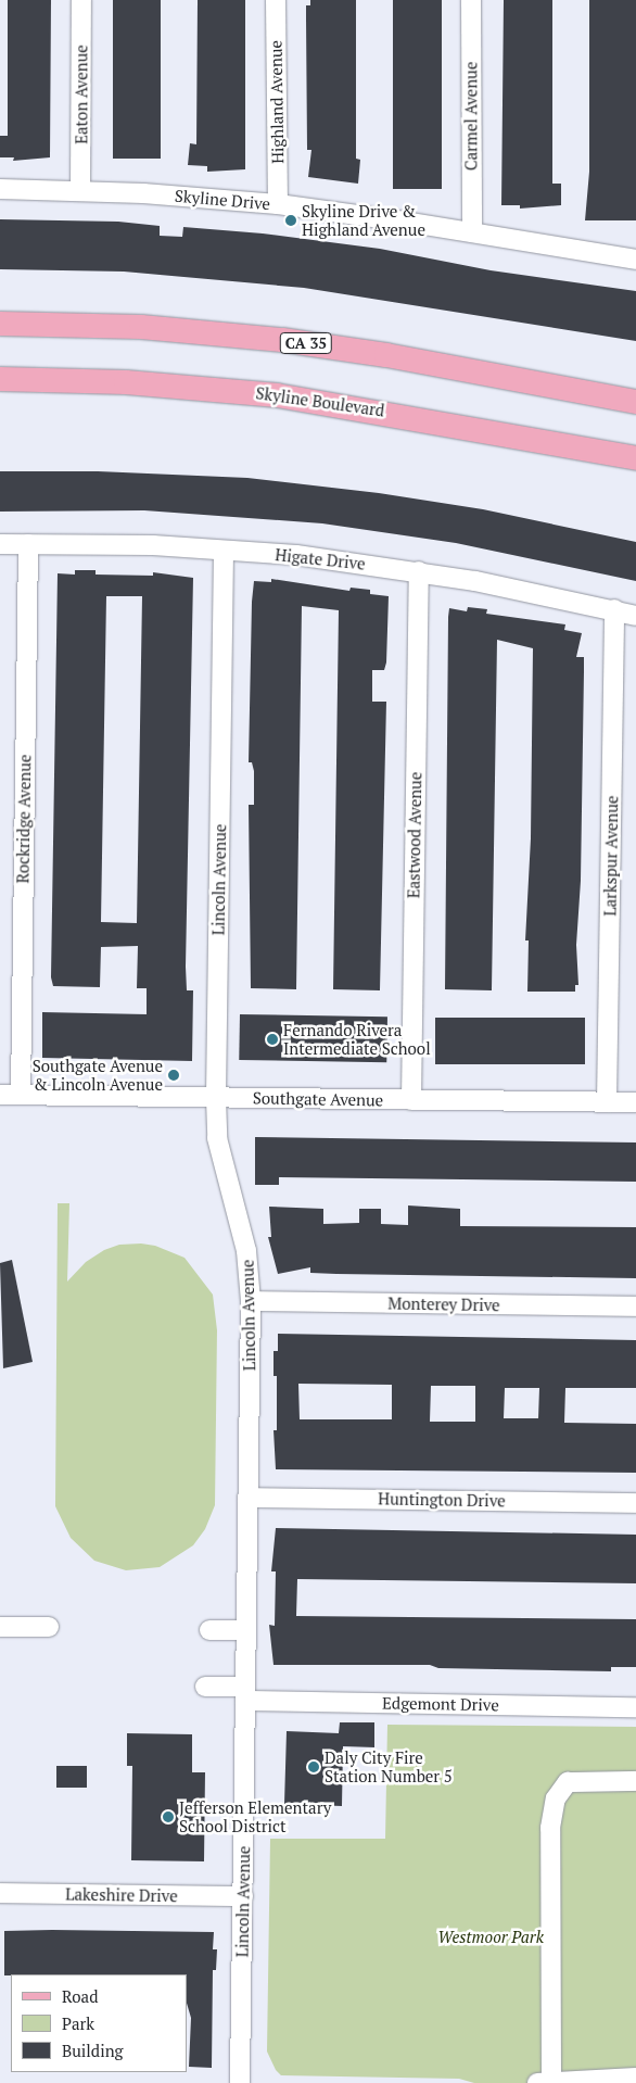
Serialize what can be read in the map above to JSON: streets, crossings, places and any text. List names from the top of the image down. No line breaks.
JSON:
{"streets":{"main road":["CA 35","Skyline Boulevard"],"street":["Eaton Avenue","Highland Avenue","Carmel Avenue","Skyline Drive","Higate Drive","Rockridge Avenue","Eastwood Avenue","Larkspur Avenue","Lincoln Avenue","Southgate Avenue","Monterey Drive","Huntington Drive","Edgemont Drive","Lakeshire Drive"]},"crossings":[["Eaton Avenue","Skyline Drive"],["Highland Avenue","Skyline Drive"],["Carmel Avenue","Skyline Drive"],["Higate Drive","Rockridge Avenue"],["Higate Drive","Eastwood Avenue"],["Higate Drive","Larkspur Avenue"],["Higate Drive","Lincoln Avenue"],["Rockridge Avenue","Southgate Avenue"],["Eastwood Avenue","Southgate Avenue"],["Larkspur Avenue","Southgate Avenue"],["Lincoln Avenue","Southgate Avenue"],["Lincoln Avenue","Monterey Drive"],["Lincoln Avenue","Huntington Drive"],["Lincoln Avenue","Edgemont Drive"],["Lincoln Avenue","Lakeshire Drive"]],"parks":["Westmoor Park"],"places":["Skyline Drive & Highland Avenue","Fernando Rivera Intermediate School","Southgate Avenue & Lincoln Avenue","Daly City Fire Station Number 5","Jefferson Elementary School District"],"legend":["Road","Park","Building"]}
